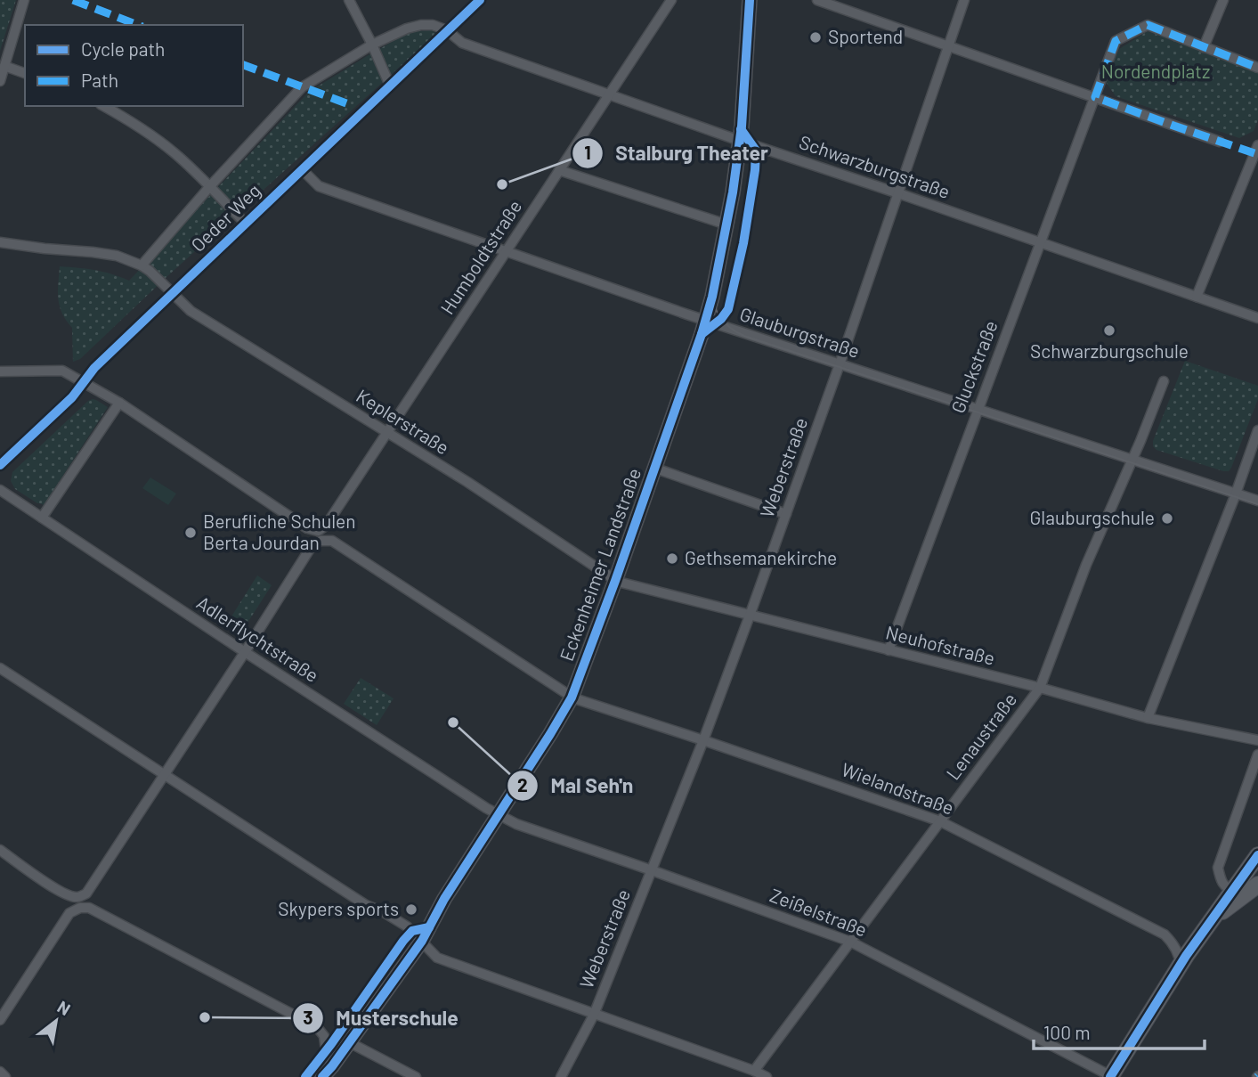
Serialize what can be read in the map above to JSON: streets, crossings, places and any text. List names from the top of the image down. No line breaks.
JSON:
{"streets":{"street":["Schwarzburgstraße","Oeder Weg","Humboldtstraße","Glauburgstraße","Gluckstraße","Keplerstraße","Weberstraße","Eckenheimer Landstraße","Adlerflychtstraße","Neuhofstraße","Lenaustraße","Wielandstraße","Zeißelstraße"]},"crossings":[["Schwarzburgstraße","Oeder Weg"],["Schwarzburgstraße","Humboldtstraße"],["Schwarzburgstraße","Gluckstraße"],["Schwarzburgstraße","Weberstraße"],["Schwarzburgstraße","Eckenheimer Landstraße"],["Oeder Weg","Glauburgstraße"],["Oeder Weg","Keplerstraße"],["Oeder Weg","Wielandstraße"],["Humboldtstraße","Glauburgstraße"],["Humboldtstraße","Keplerstraße"],["Humboldtstraße","Adlerflychtstraße"],["Humboldtstraße","Wielandstraße"],["Glauburgstraße","Gluckstraße"],["Glauburgstraße","Weberstraße"],["Glauburgstraße","Eckenheimer Landstraße"],["Glauburgstraße","Lenaustraße"],["Gluckstraße","Neuhofstraße"],["Keplerstraße","Eckenheimer Landstraße"],["Keplerstraße","Neuhofstraße"],["Weberstraße","Neuhofstraße"],["Weberstraße","Wielandstraße"],["Weberstraße","Zeißelstraße"],["Eckenheimer Landstraße","Adlerflychtstraße"],["Eckenheimer Landstraße","Neuhofstraße"],["Eckenheimer Landstraße","Wielandstraße"],["Eckenheimer Landstraße","Zeißelstraße"],["Adlerflychtstraße","Zeißelstraße"],["Neuhofstraße","Lenaustraße"],["Lenaustraße","Wielandstraße"],["Lenaustraße","Zeißelstraße"]],"parks":["Nordendplatz"],"places":["Sportend","Stalburg Theater","Schwarzburgschule","Glauburgschule","Berufliche Schulen Berta Jourdan","Gethsemanekirche","Mal Seh'n","Skypers sports","Musterschule"],"legend":["Cycle path","Path"],"scale_bar":"100 m","north":"top right"}
